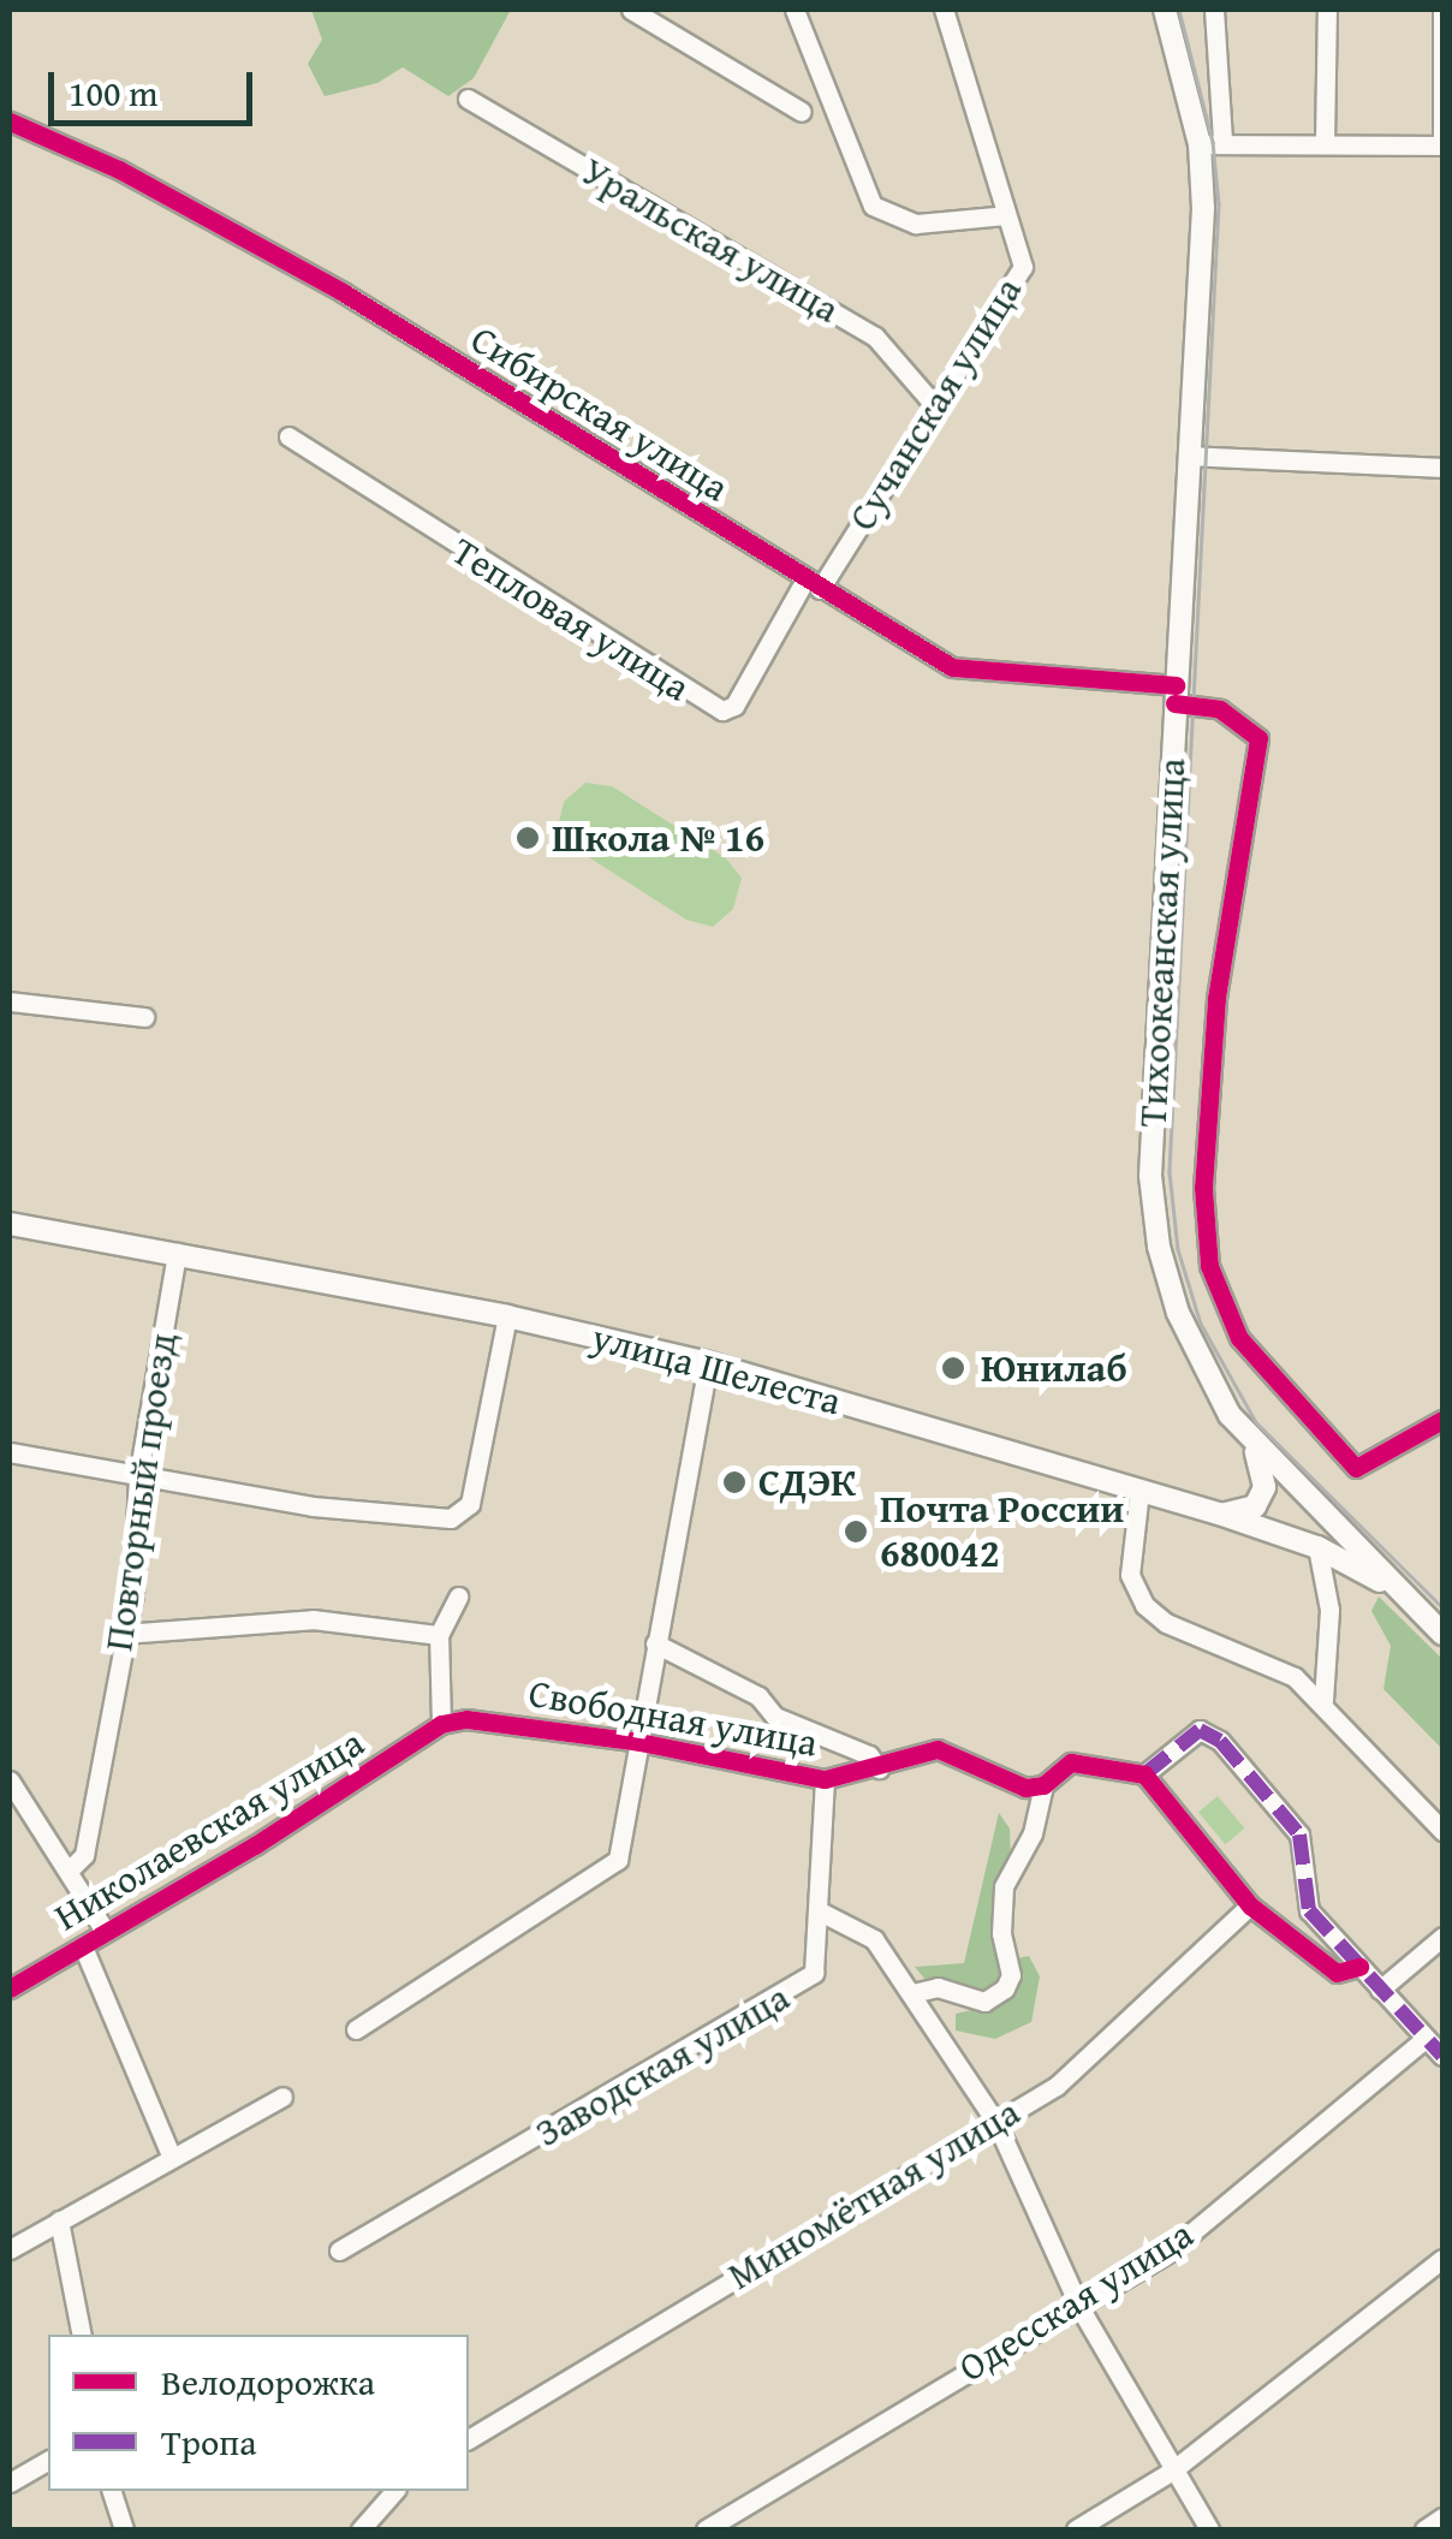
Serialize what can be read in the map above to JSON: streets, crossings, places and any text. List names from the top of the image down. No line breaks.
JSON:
{"streets":{"main road":["Тихоокеанская улица","улица Шелеста"],"street":["Уральская улица","Сучанская улица","Сибирская улица","Тепловая улица","Повторный проезд","Свободная улица","Николаевская улица","Заводская улица","Миномётная улица","Одесская улица"]},"crossings":[["Уральская улица","Сучанская улица"],["Сучанская улица","Сибирская улица"],["Сучанская улица","Тепловая улица"],["Сибирская улица","Тепловая улица"],["Сибирская улица","Тихоокеанская улица"],["Тихоокеанская улица","улица Шелеста"],["улица Шелеста","Повторный проезд"],["Свободная улица","Николаевская улица"],["Свободная улица","Заводская улица"]],"places":["Школа № 16","Юнилаб","СДЭК","Почта России 680042"],"legend":["Велодорожка","Тропа"],"scale_bar":"100 m"}
